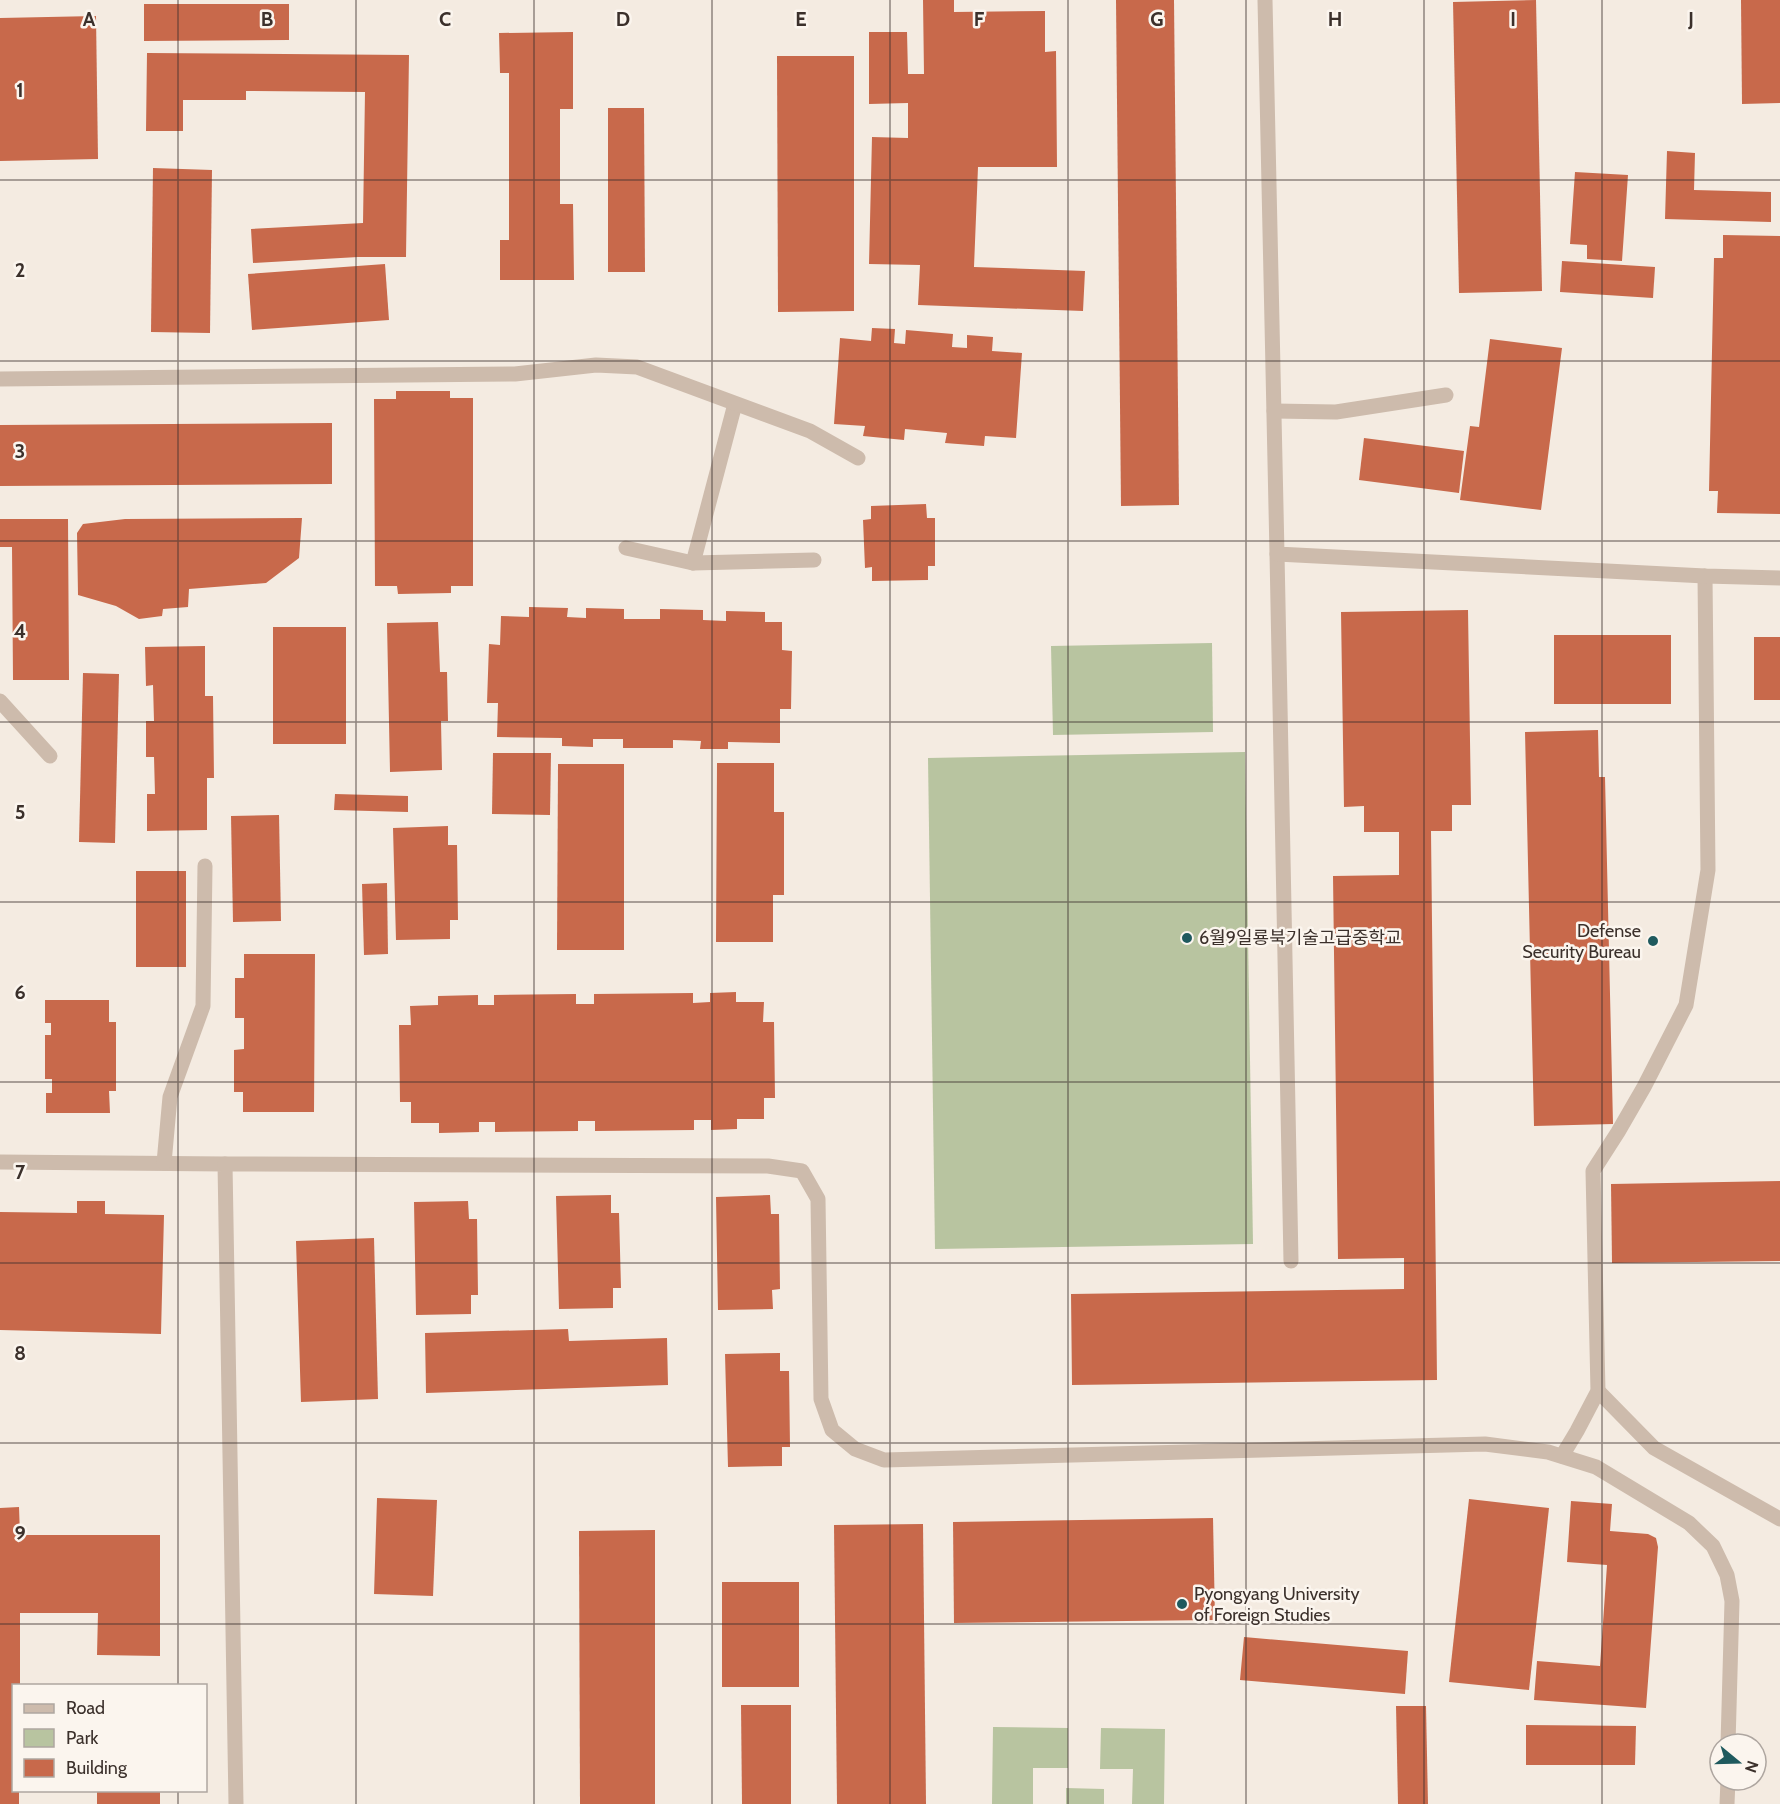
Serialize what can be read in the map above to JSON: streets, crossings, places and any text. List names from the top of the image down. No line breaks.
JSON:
{"places":["6월9일룡북기술고급중학교","Defense Security Bureau","Pyongyang University of Foreign Studies"],"legend":["Road","Park","Building"],"north":"right","grid":{"columns":["A","B","C","D","E","F","G","H","I","J"],"rows":["1","2","3","4","5","6","7","8","9"]}}
